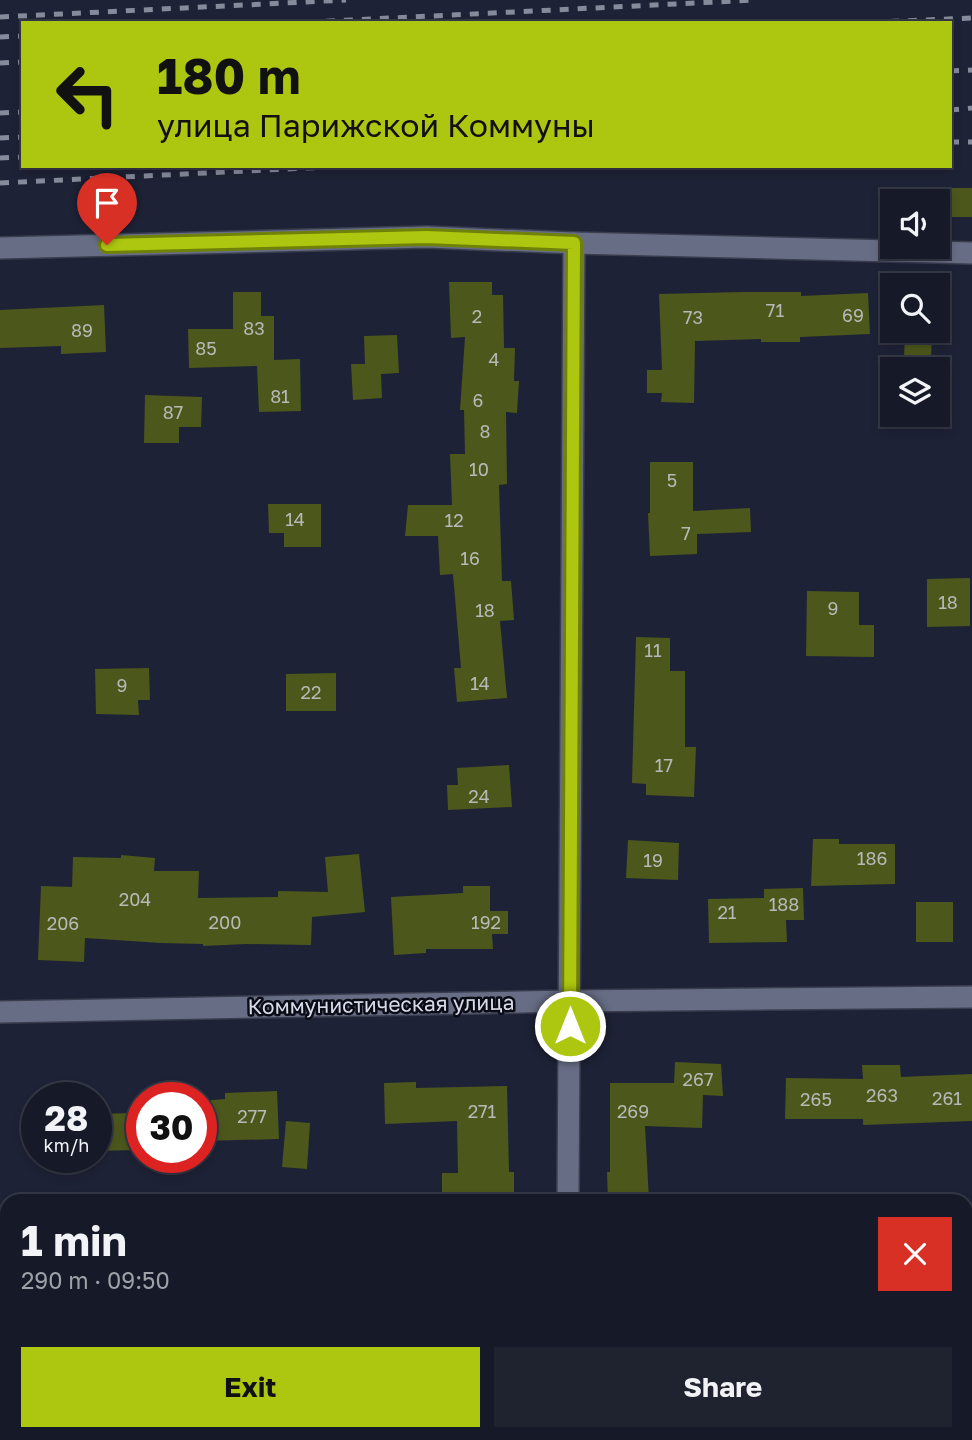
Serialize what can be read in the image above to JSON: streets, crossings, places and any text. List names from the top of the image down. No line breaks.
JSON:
{"streets":{"street":["Коммунистическая улица"]},"house_numbers":["71","69","2","73","83","89","85","4","81","6","87","8","10","5","14","12","7","16","18","9","18","11","14","9","22","17","24","186","19","204","188","21","200","192","206","267","263","261","265","271","269","277"],"page":{"turn":["180 m","улица Парижской Коммуны"],"speed":"28 km/h","limit":"30","heading":["1 min","290 m · 09:50"],"buttons":["Exit","Share"]}}
